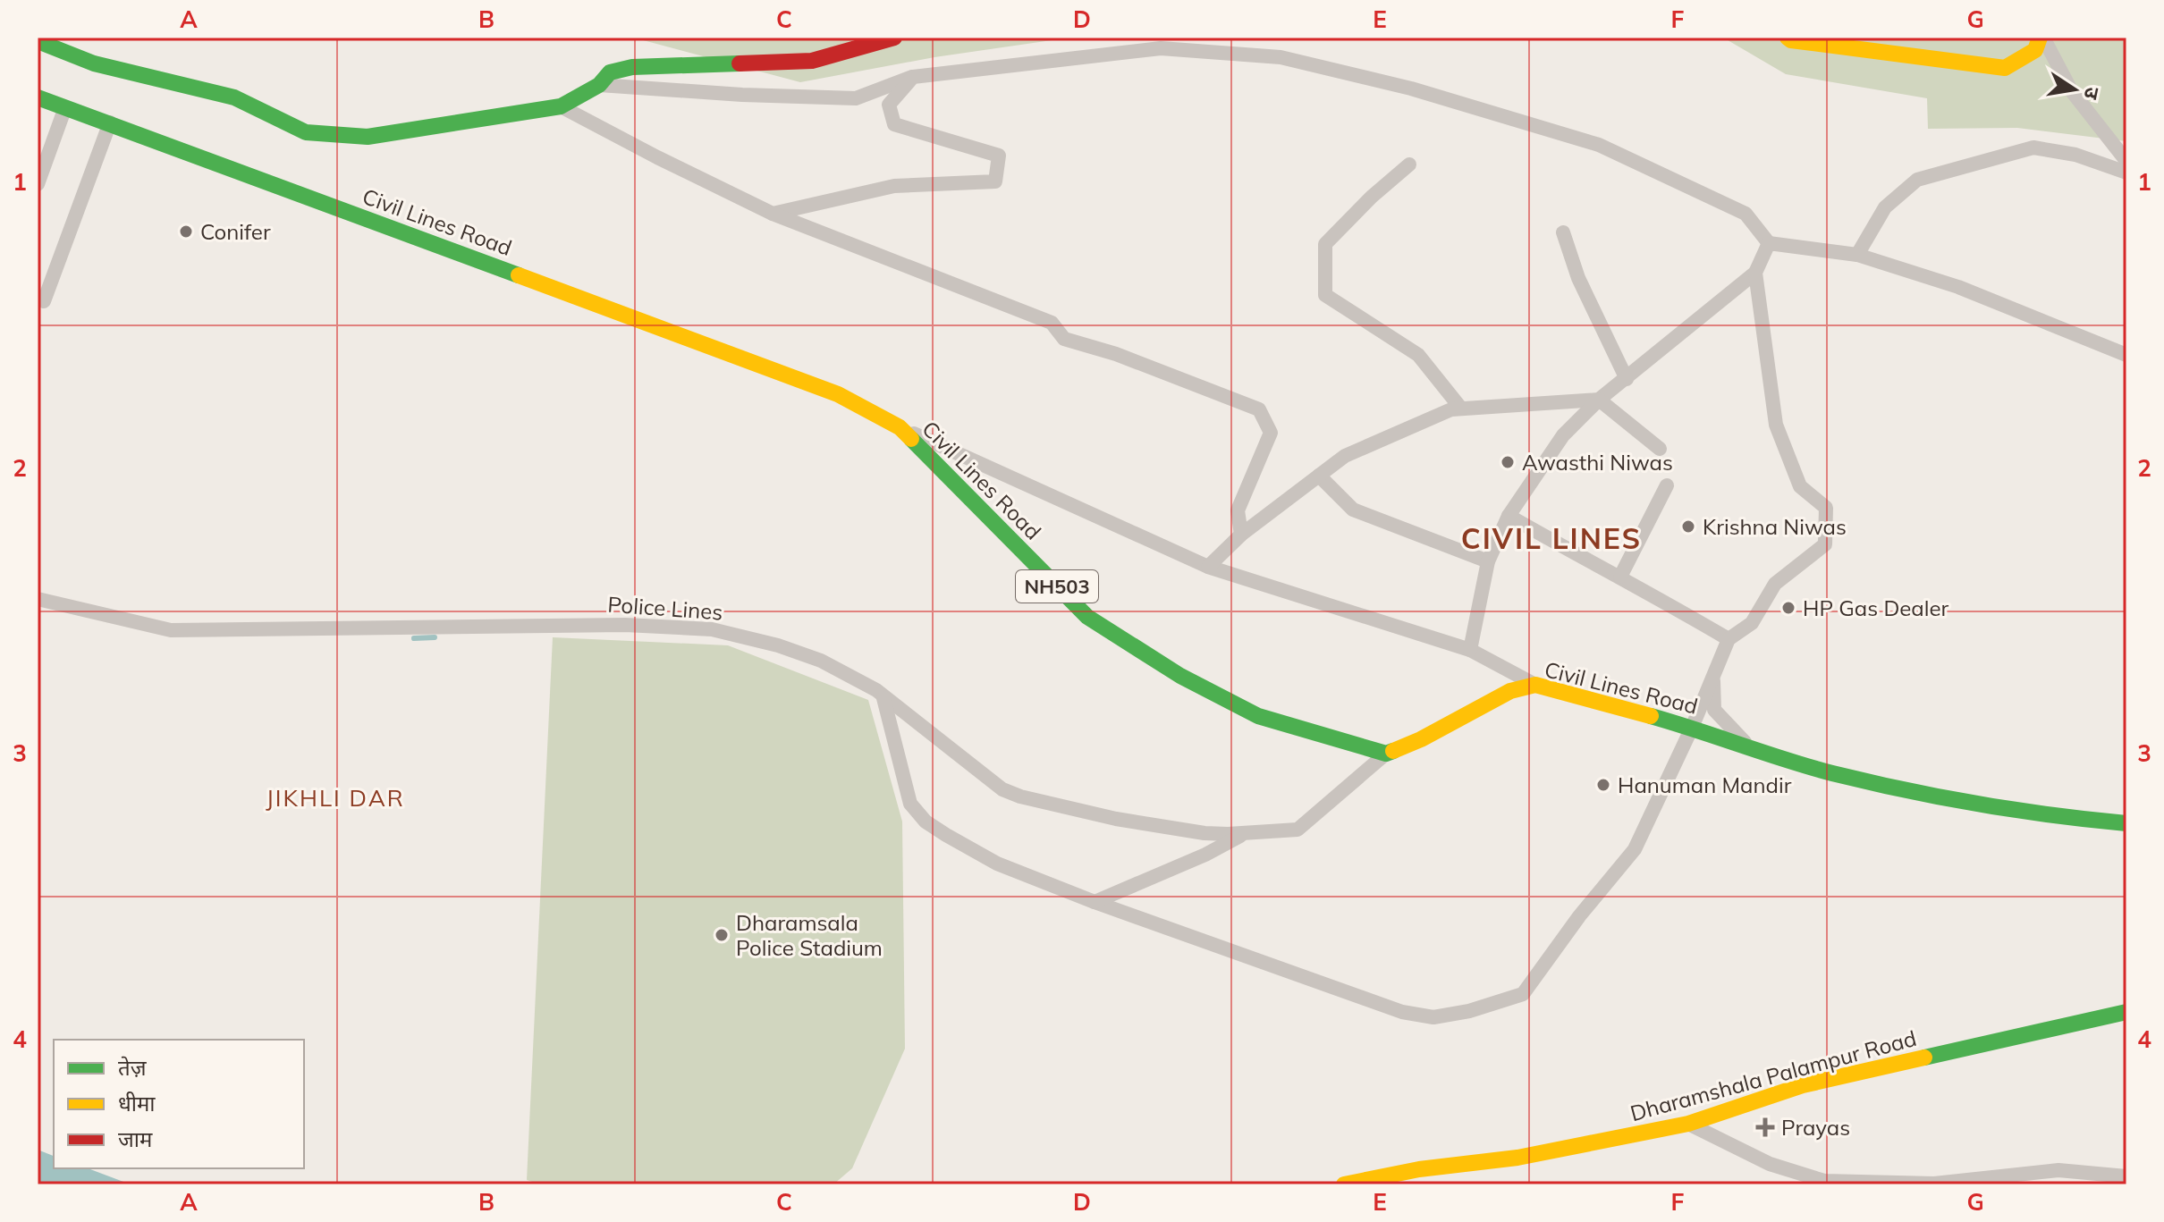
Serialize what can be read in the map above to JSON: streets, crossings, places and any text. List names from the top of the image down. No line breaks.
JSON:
{"streets":{"main road":["Civil Lines Road","NH503","Dharamshala Palampur Road"],"street":["Police Lines"]},"crossings":[["Civil Lines Road","Police Lines"]],"districts":["CIVIL LINES","JIKHLI DAR"],"places":{"other":["Conifer","Awasthi Niwas","Krishna Niwas","HP Gas Dealer","Hanuman Mandir","Dharamsala Police Stadium"],"health":["Prayas"]},"legend":["तेज़","धीमा","जाम"],"north":"right","grid":{"columns":["A","B","C","D","E","F","G"],"rows":["1","2","3","4"]}}
